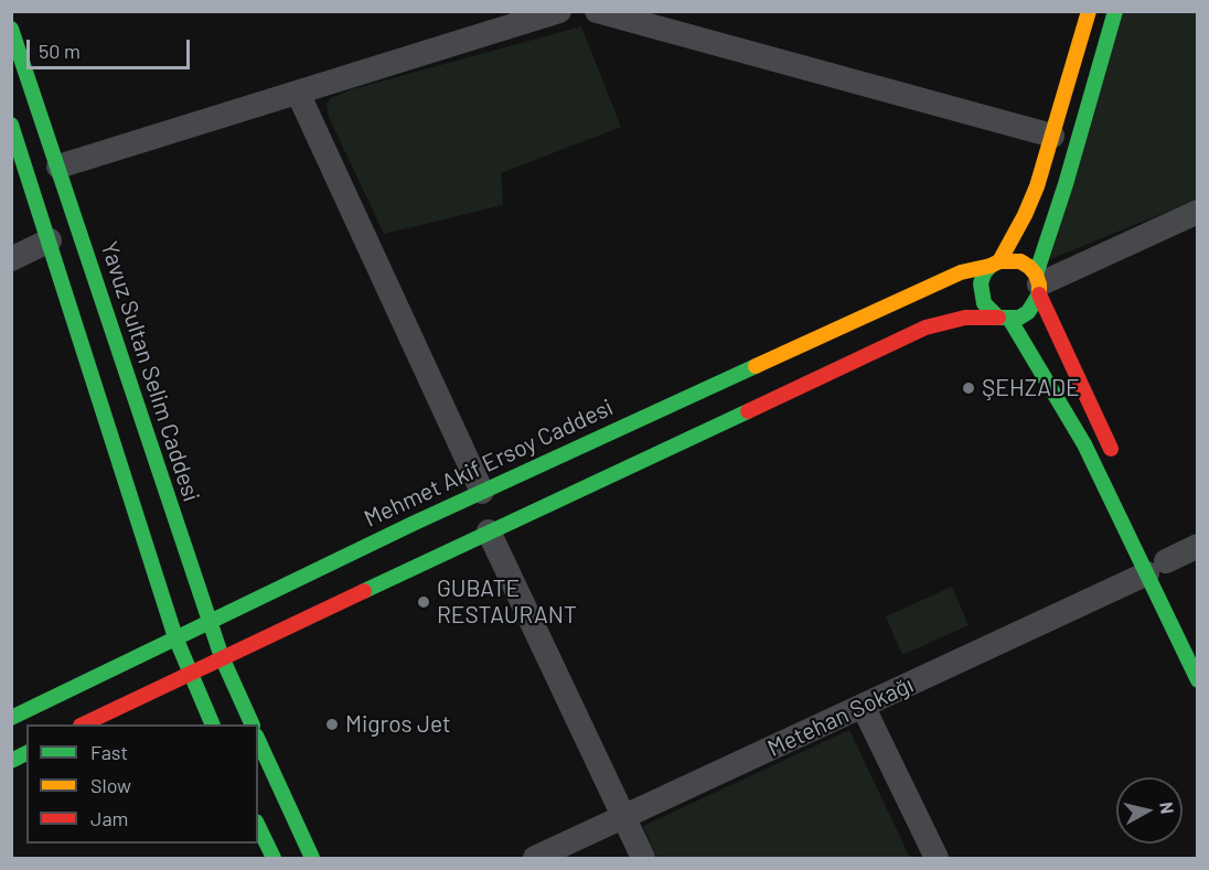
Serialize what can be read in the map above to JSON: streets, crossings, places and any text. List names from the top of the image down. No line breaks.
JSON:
{"streets":{"street":["Yavuz Sultan Selim Caddesi","Mehmet Akif Ersoy Caddesi","Metehan Sokağı"]},"crossings":[["Yavuz Sultan Selim Caddesi","Mehmet Akif Ersoy Caddesi"]],"places":["ŞEHZADE","GUBATE RESTAURANT","Migros Jet"],"legend":["Fast","Slow","Jam"],"scale_bar":"50 m","north":"right"}
